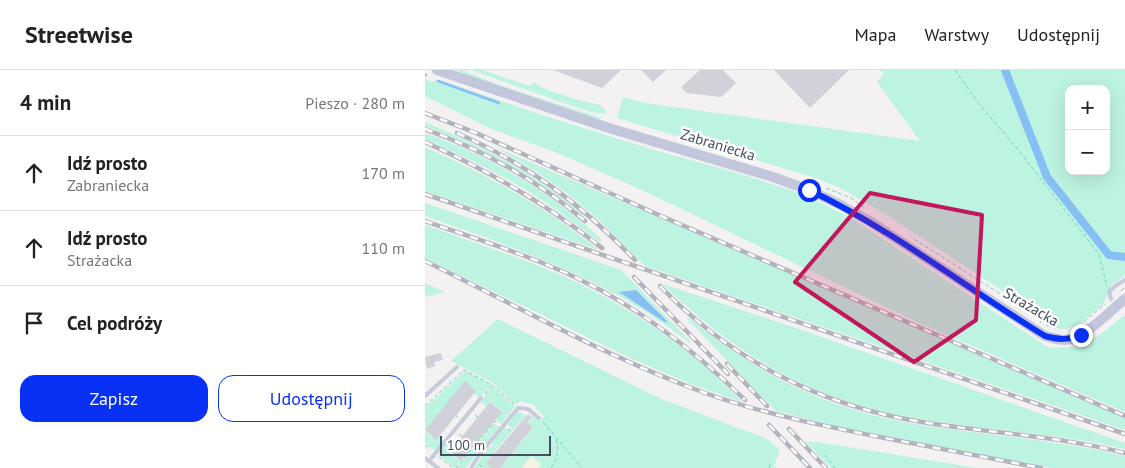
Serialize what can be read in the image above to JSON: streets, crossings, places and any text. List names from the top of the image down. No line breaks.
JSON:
{"streets":{"main road":["Zabraniecka","Strażacka"]},"crossings":[["Zabraniecka","Strażacka"]],"scale_bar":"100 m","page":{"header":"Streetwise","nav":["Mapa","Warstwy","Udostępnij"],"heading":["4 min","Pieszo · 280 m"],"map_buttons":["+","−"],"list":[["Idź prosto","Zabraniecka","170 m"],["Idź prosto","Strażacka","110 m"],"Cel podróży"],"buttons":["Zapisz","Udostępnij"],"scale":"100 m"}}
